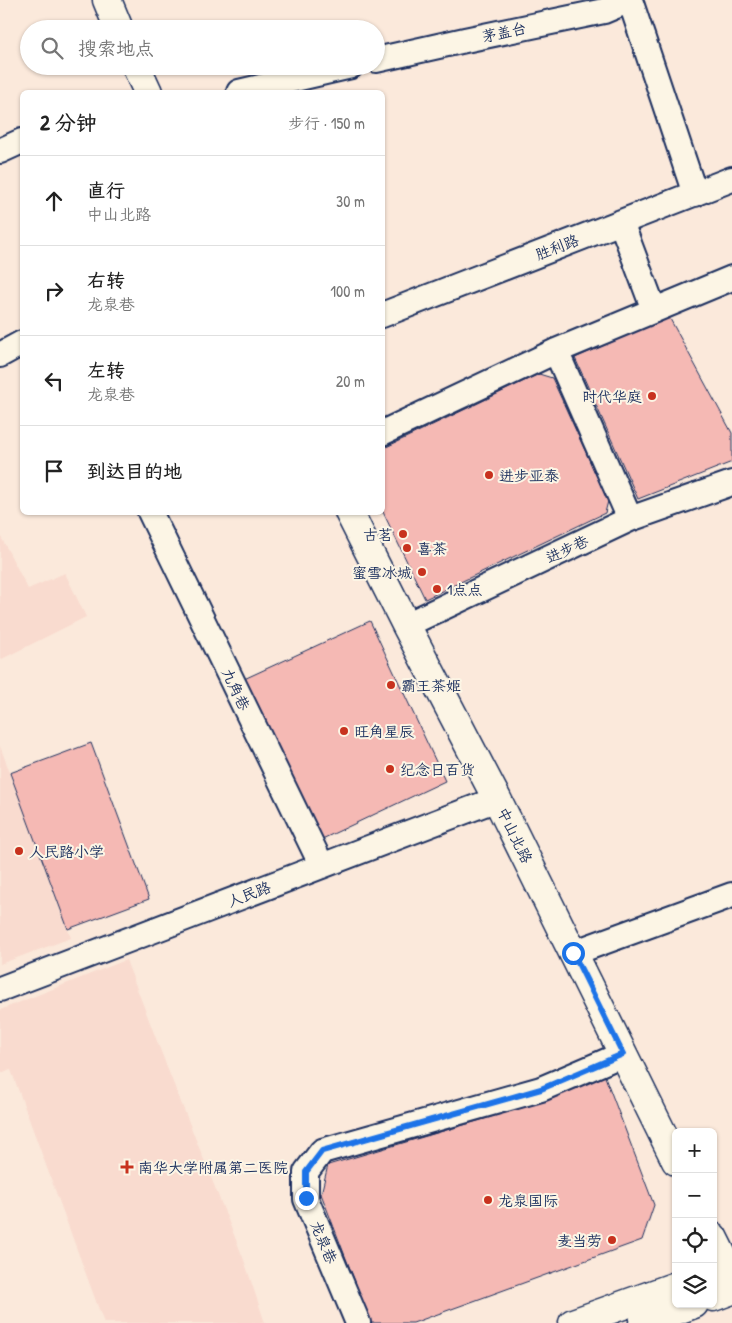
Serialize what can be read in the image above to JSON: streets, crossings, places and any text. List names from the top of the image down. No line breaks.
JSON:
{"streets":{"main road":["中山北路"],"street":["茅盖台","胜利路","进步巷","九角巷","人民路","龙泉巷"]},"crossings":[["进步巷","中山北路"],["九角巷","人民路"],["中山北路","人民路"],["中山北路","龙泉巷"]],"places":{"other":["时代华庭","进步亚泰","古茗","喜茶","蜜雪冰城","1点点","霸王茶姬","旺角星辰","纪念日百货","人民路小学","龙泉国际","麦当劳"],"health":["南华大学附属第二医院"]},"page":{"search":"搜索地点","heading":["2 分钟","步行 · 150 m"],"list":[["直行","中山北路","30 m"],["右转","龙泉巷","100 m"],["左转","龙泉巷","20 m"],"到达目的地"],"map_buttons":["+","−"]}}
